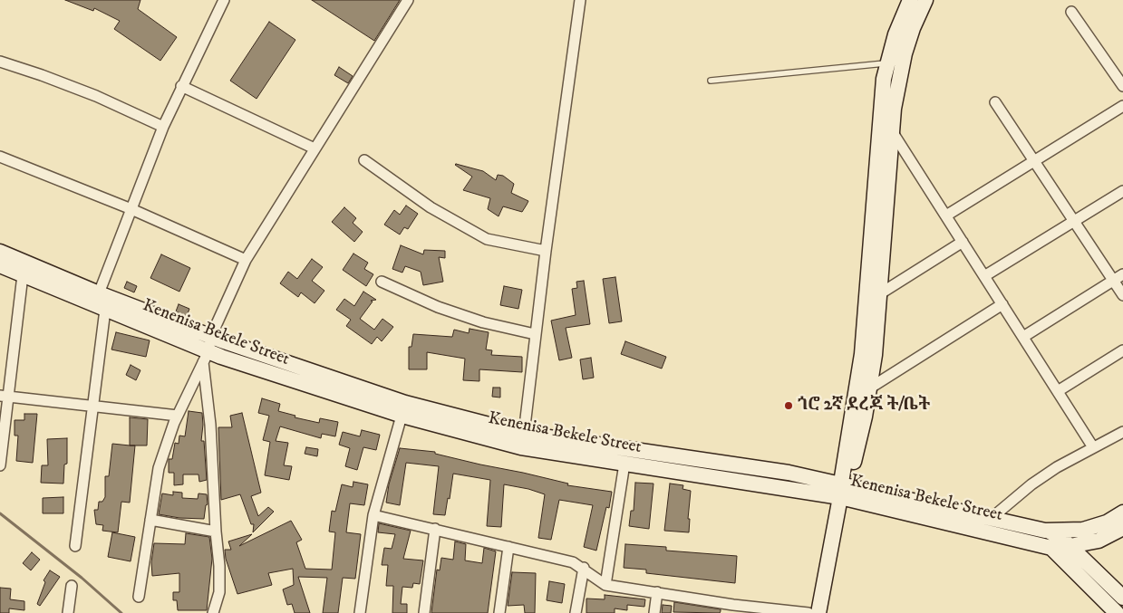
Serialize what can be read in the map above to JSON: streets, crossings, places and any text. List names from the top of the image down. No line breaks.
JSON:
{"streets":{"main road":["Kenenisa Bekele Street"]},"places":["ጎሮ 2ኛ ደረጃ ት/ቤት"]}
